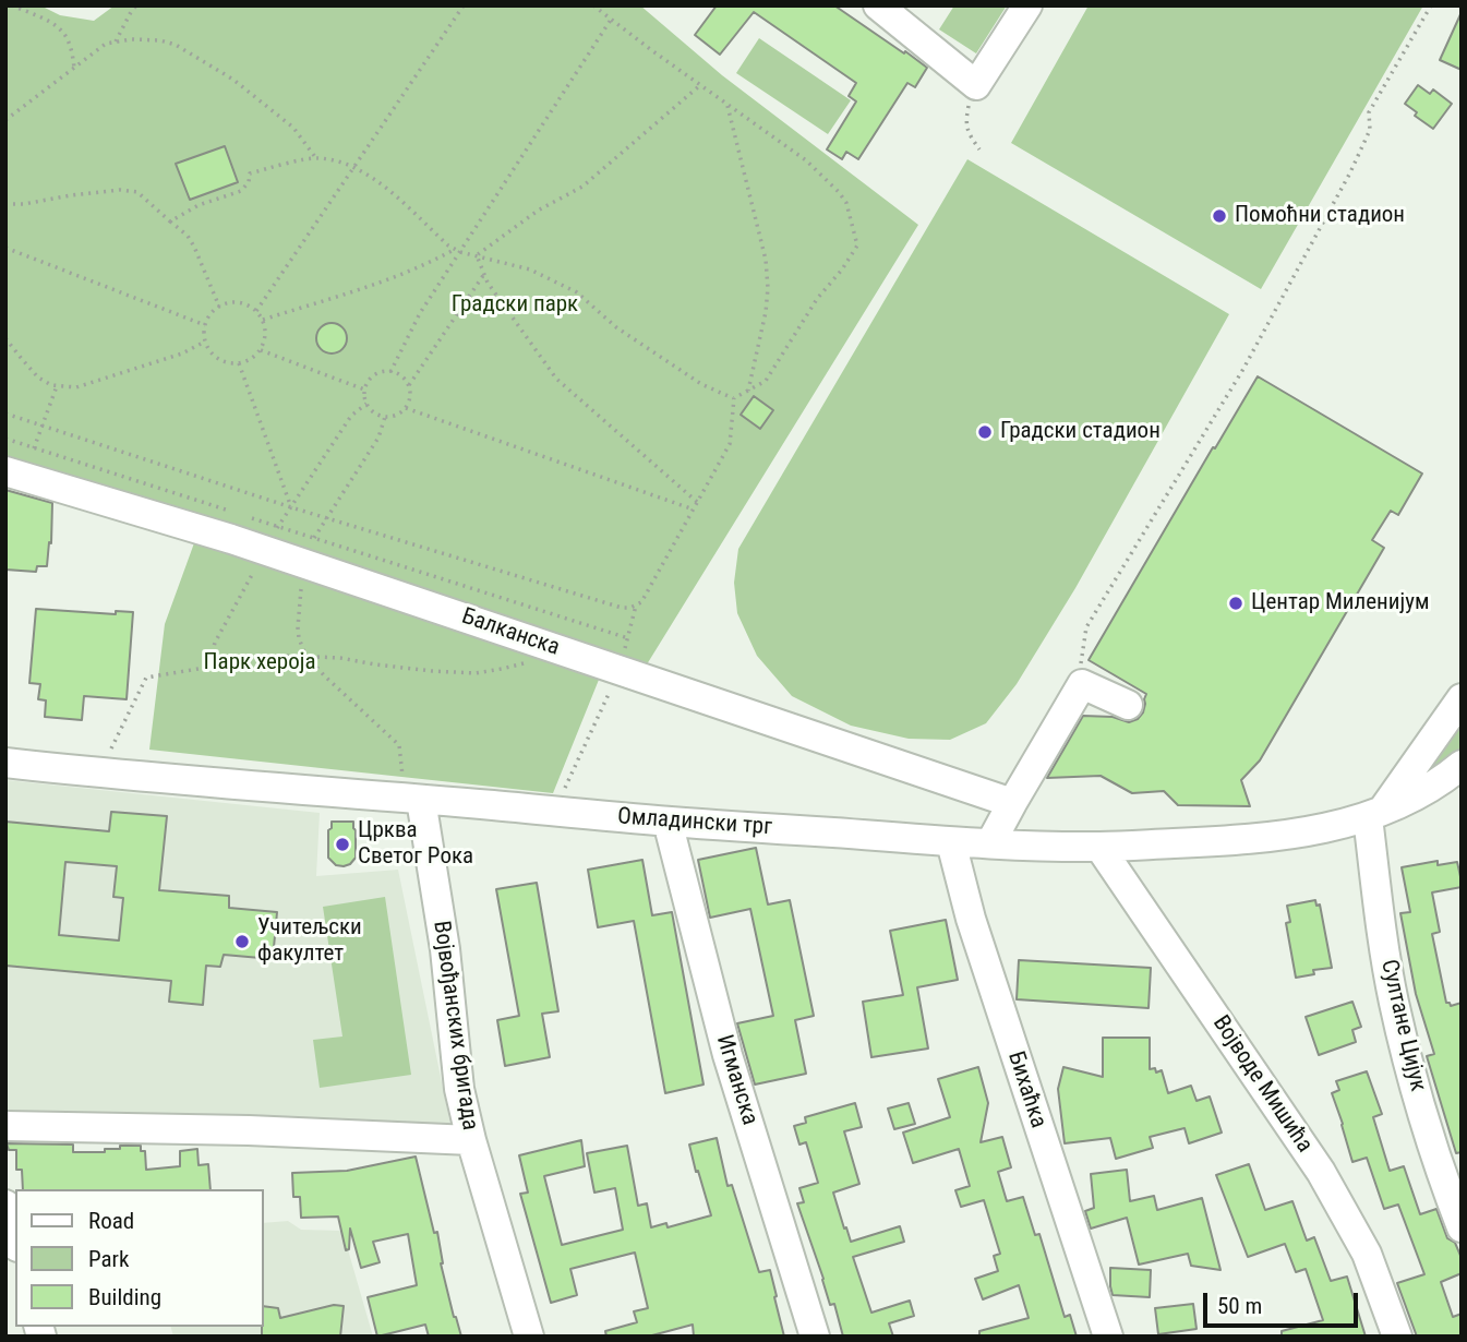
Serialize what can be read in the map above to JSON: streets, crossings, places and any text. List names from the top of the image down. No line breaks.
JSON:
{"streets":{"street":["Балканска","Омладински трг","Војвођанских бригада","Султане Цијук","Игманска","Војводе Мишића","Бихаћка"]},"crossings":[["Омладински трг","Војвођанских бригада"],["Омладински трг","Султане Цијук"],["Омладински трг","Игманска"],["Омладински трг","Војводе Мишића"],["Омладински трг","Бихаћка"]],"parks":["Градски парк","Парк хероја"],"places":["Помоћни стадион","Градски стадион","Центар Миленијум","Црква Светог Рока","Учитељски факултет"],"legend":["Road","Park","Building"],"scale_bar":"50 m"}
